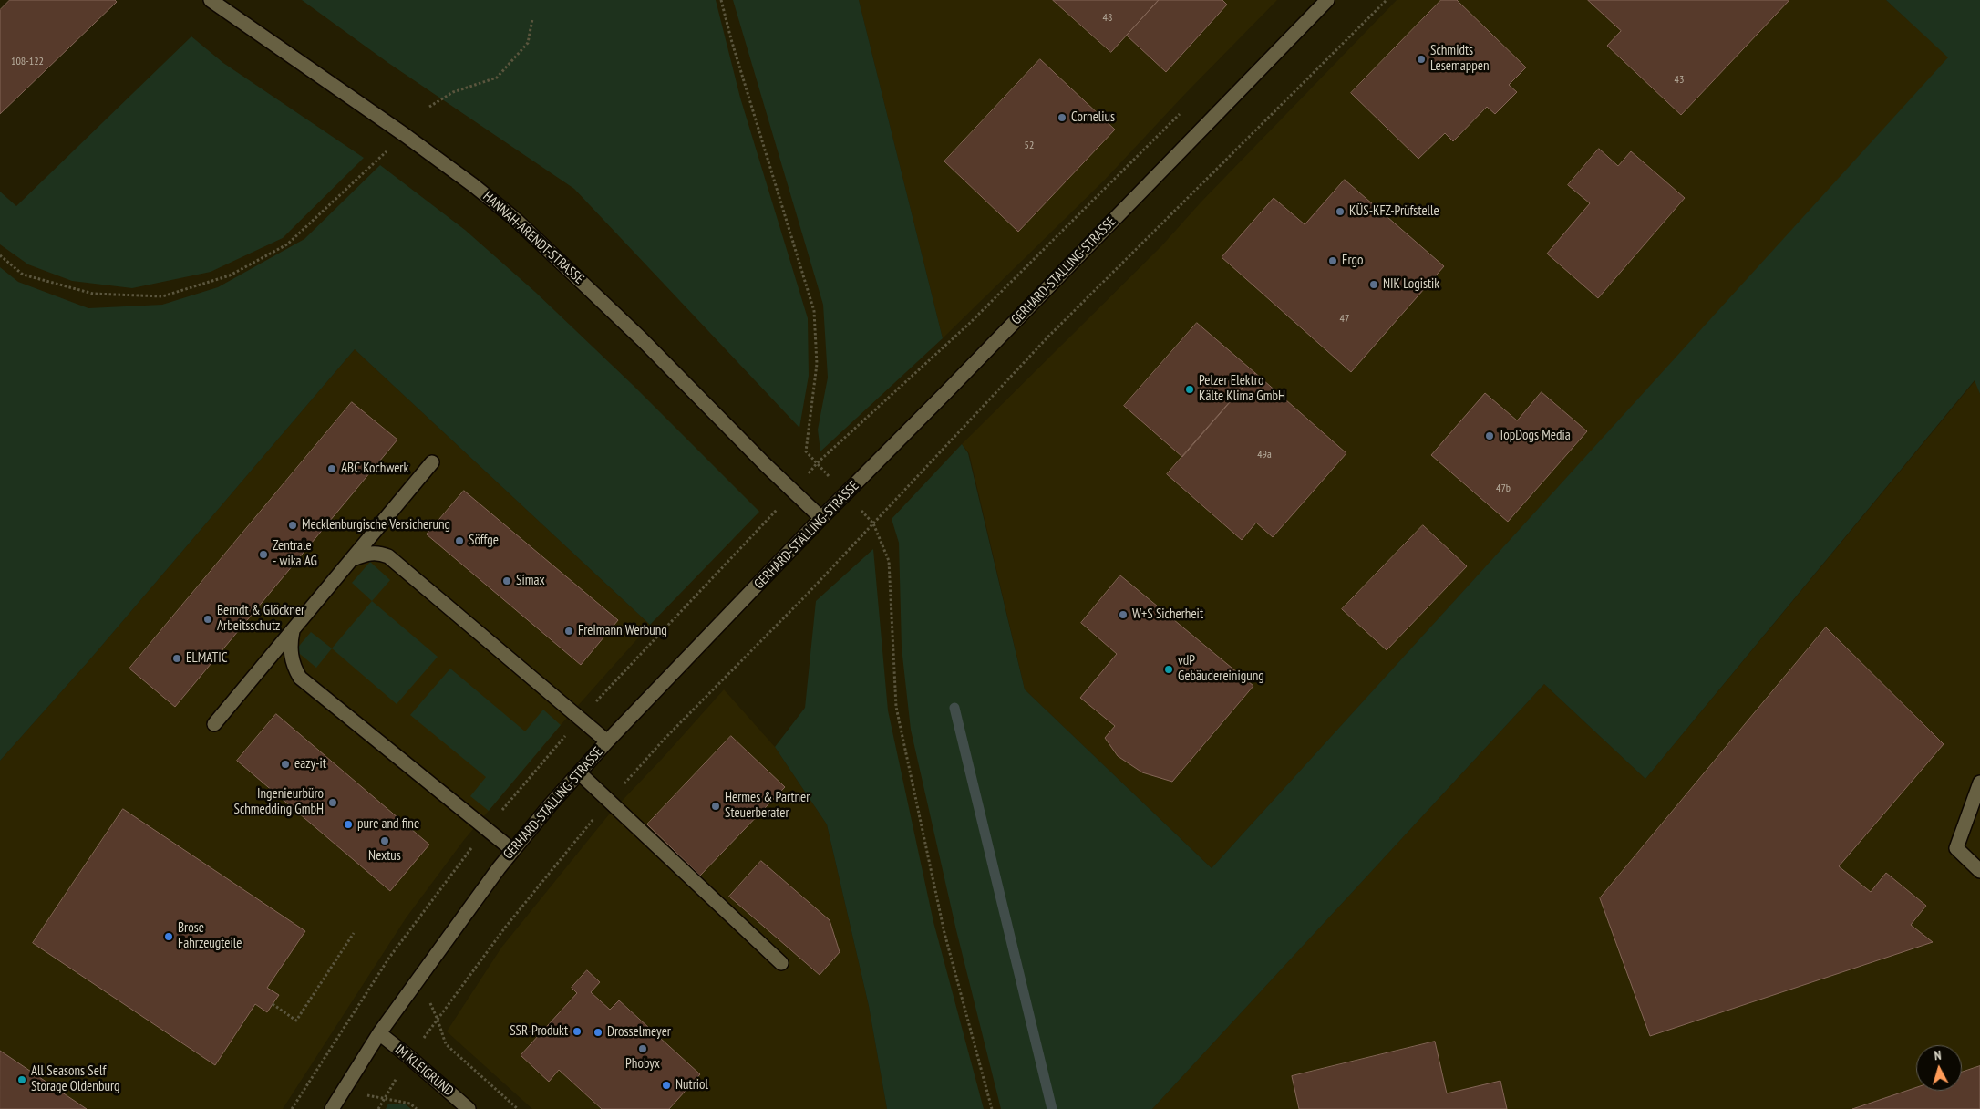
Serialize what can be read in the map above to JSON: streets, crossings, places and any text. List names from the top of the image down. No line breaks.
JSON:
{"streets":{"street":["HANNAH-ARENDT-STRASSE","GERHARD-STALLING-STRASSE","IM KLEIGRUND"]},"crossings":[["HANNAH-ARENDT-STRASSE","GERHARD-STALLING-STRASSE"],["GERHARD-STALLING-STRASSE","IM KLEIGRUND"]],"places":["Schmidts Lesemappen","Cornelius","KÜS-KFZ-Prüfstelle","Ergo","NIK Logistik","Pelzer Elektro Kälte Klima GmbH","TopDogs Media","ABC Kochwerk","Mecklenburgische Versicherung","Söffge","Zentrale - wika AG","Simax","W+S Sicherheit","Berndt & Glöckner Arbeitsschutz","Freimann Werbung","ELMATIC","vdP Gebäudereinigung","eazy-it","Ingenieurbüro Schmedding GmbH","Hermes & Partner Steuerberater","pure and fine","Nextus","Brose Fahrzeugteile","SSR-Produkt","Drosselmeyer","Phobyx","All Seasons Self Storage Oldenburg","Nutriol"],"house_numbers":["48","108-122","43","52","47","49a","47b"],"north":"top"}
